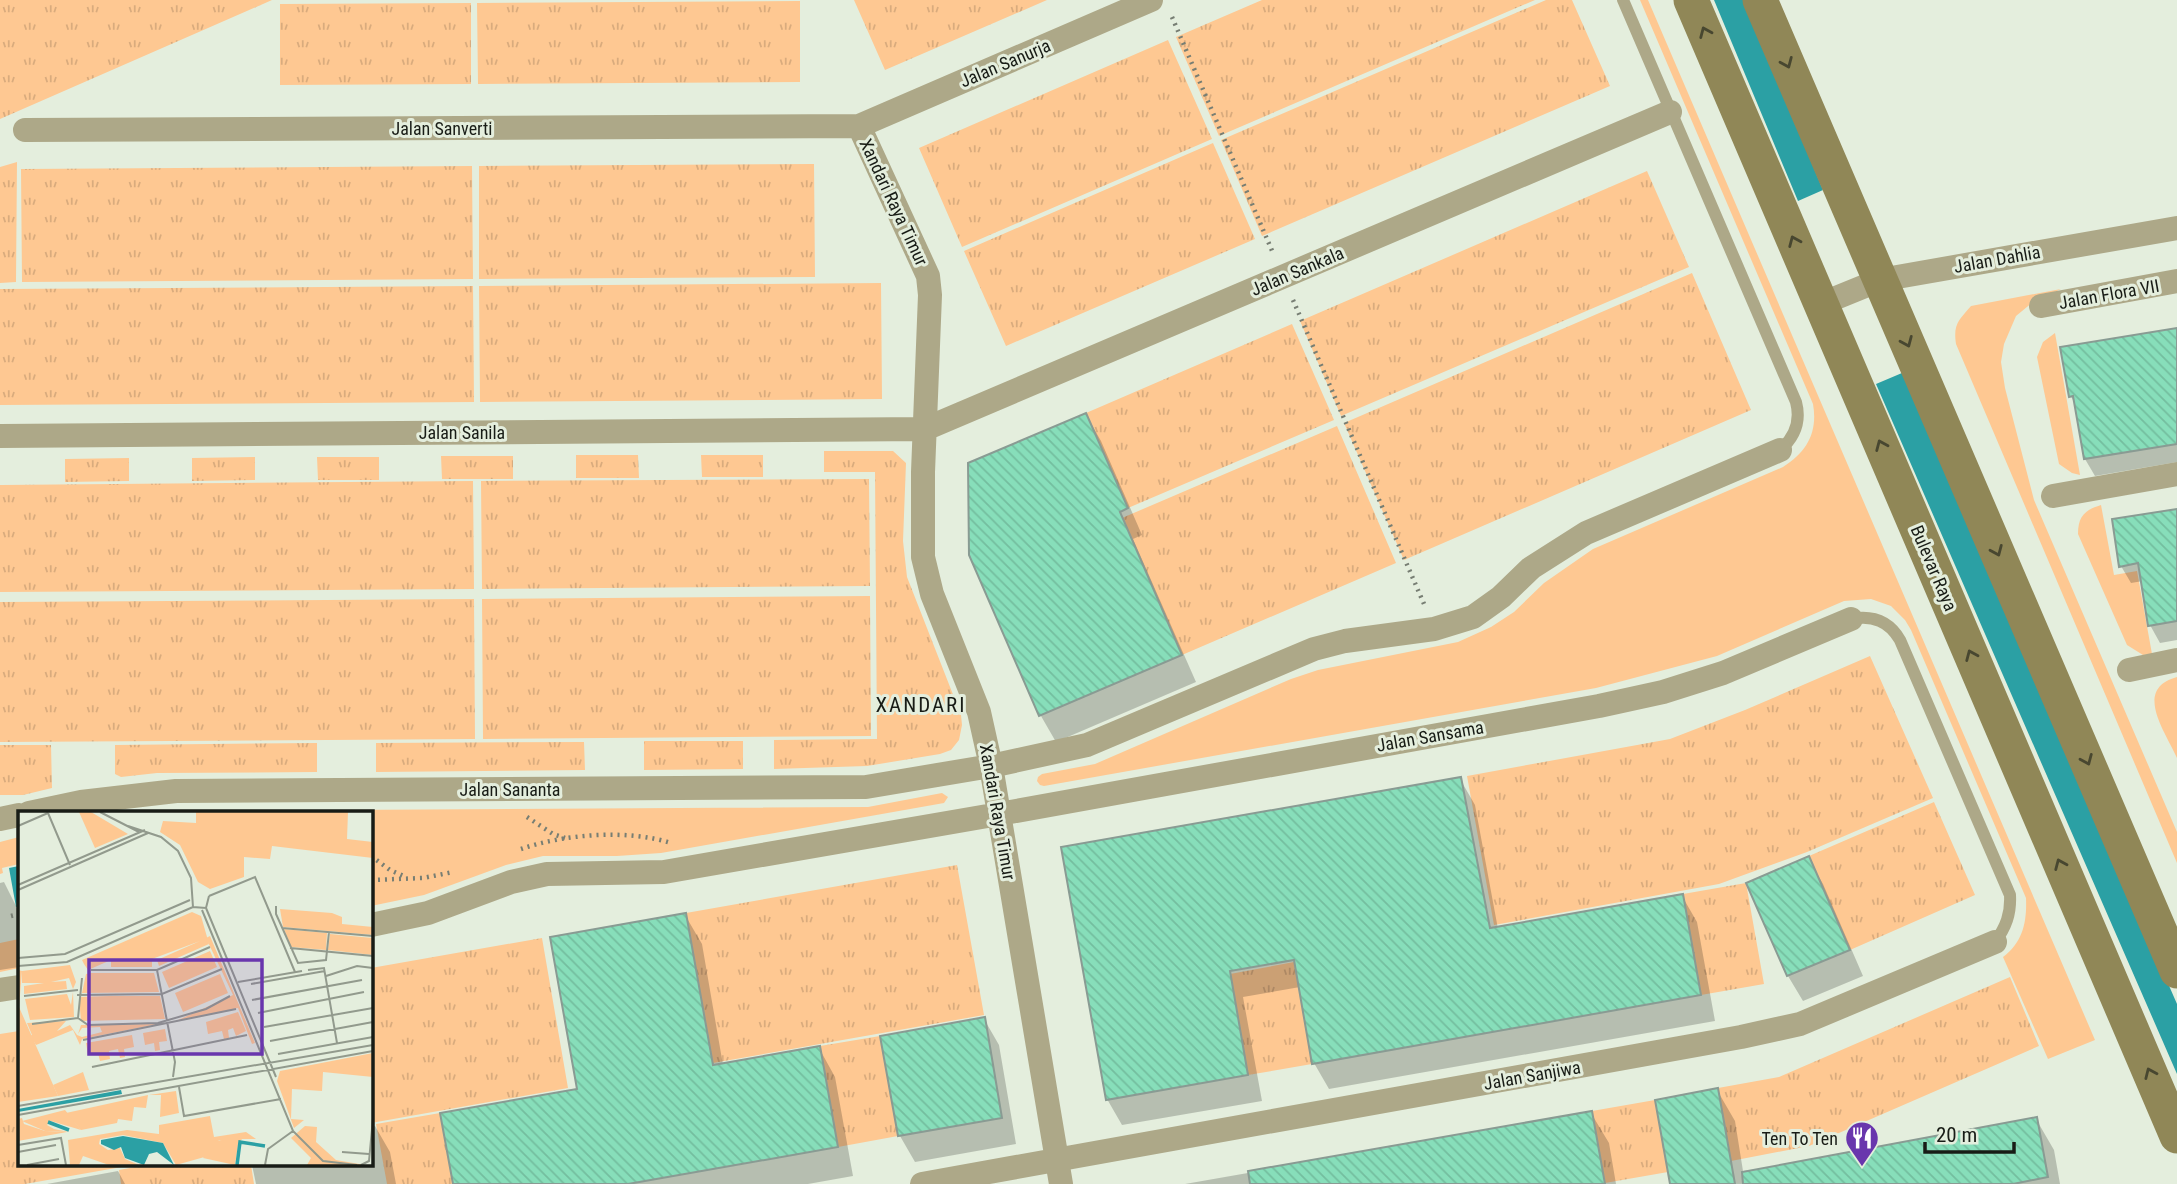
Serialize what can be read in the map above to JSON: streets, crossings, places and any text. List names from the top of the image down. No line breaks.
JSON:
{"streets":{"street":["Jalan Sanurja","Jalan Sanverti","Xandari Raya Timur","Jalan Dahlia","Jalan Sankala","Jalan Flora VII","Jalan Sanila","Bulevar Raya","Jalan Sansama","Jalan Sananta","Jalan Sanjiwa"]},"crossings":[["Jalan Sanurja","Jalan Sanverti"],["Jalan Sanurja","Xandari Raya Timur"],["Jalan Sanverti","Xandari Raya Timur"],["Xandari Raya Timur","Jalan Sankala"],["Xandari Raya Timur","Jalan Sanila"],["Xandari Raya Timur","Jalan Sansama"],["Xandari Raya Timur","Jalan Sananta"],["Xandari Raya Timur","Jalan Sanjiwa"],["Jalan Dahlia","Bulevar Raya"],["Jalan Sankala","Jalan Sanila"]],"districts":["XANDARI"],"places":{"restaurant":["Ten To Ten"]},"scale_bar":"20 m"}
